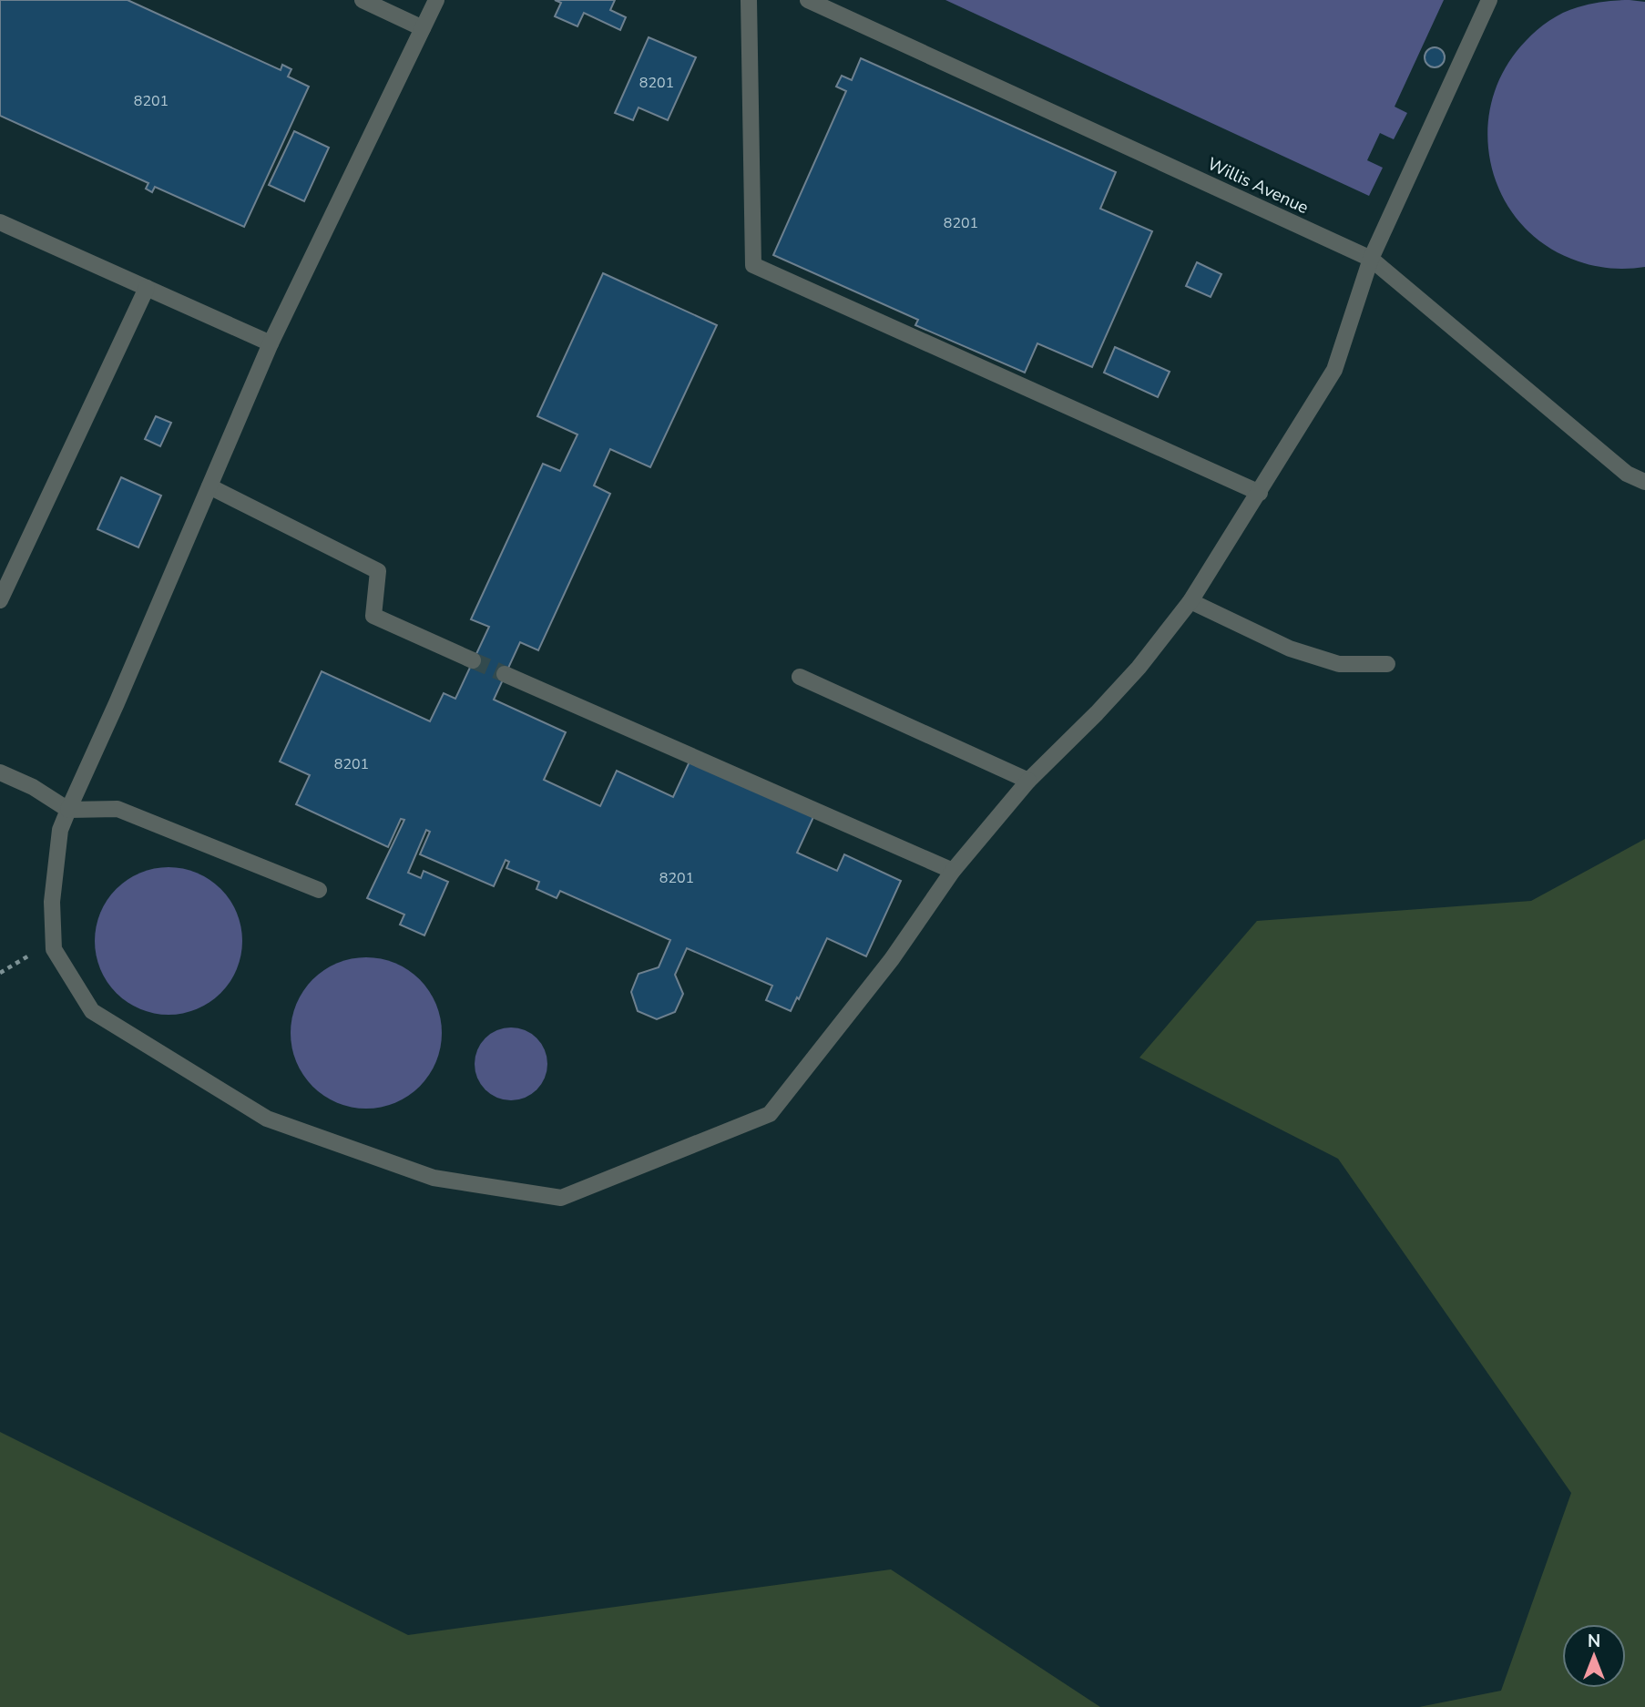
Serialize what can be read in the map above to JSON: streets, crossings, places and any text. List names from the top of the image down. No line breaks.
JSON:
{"streets":{"street":["Willis Avenue"]},"house_numbers":["8201","8201","8201","8201","8201"],"north":"top"}
